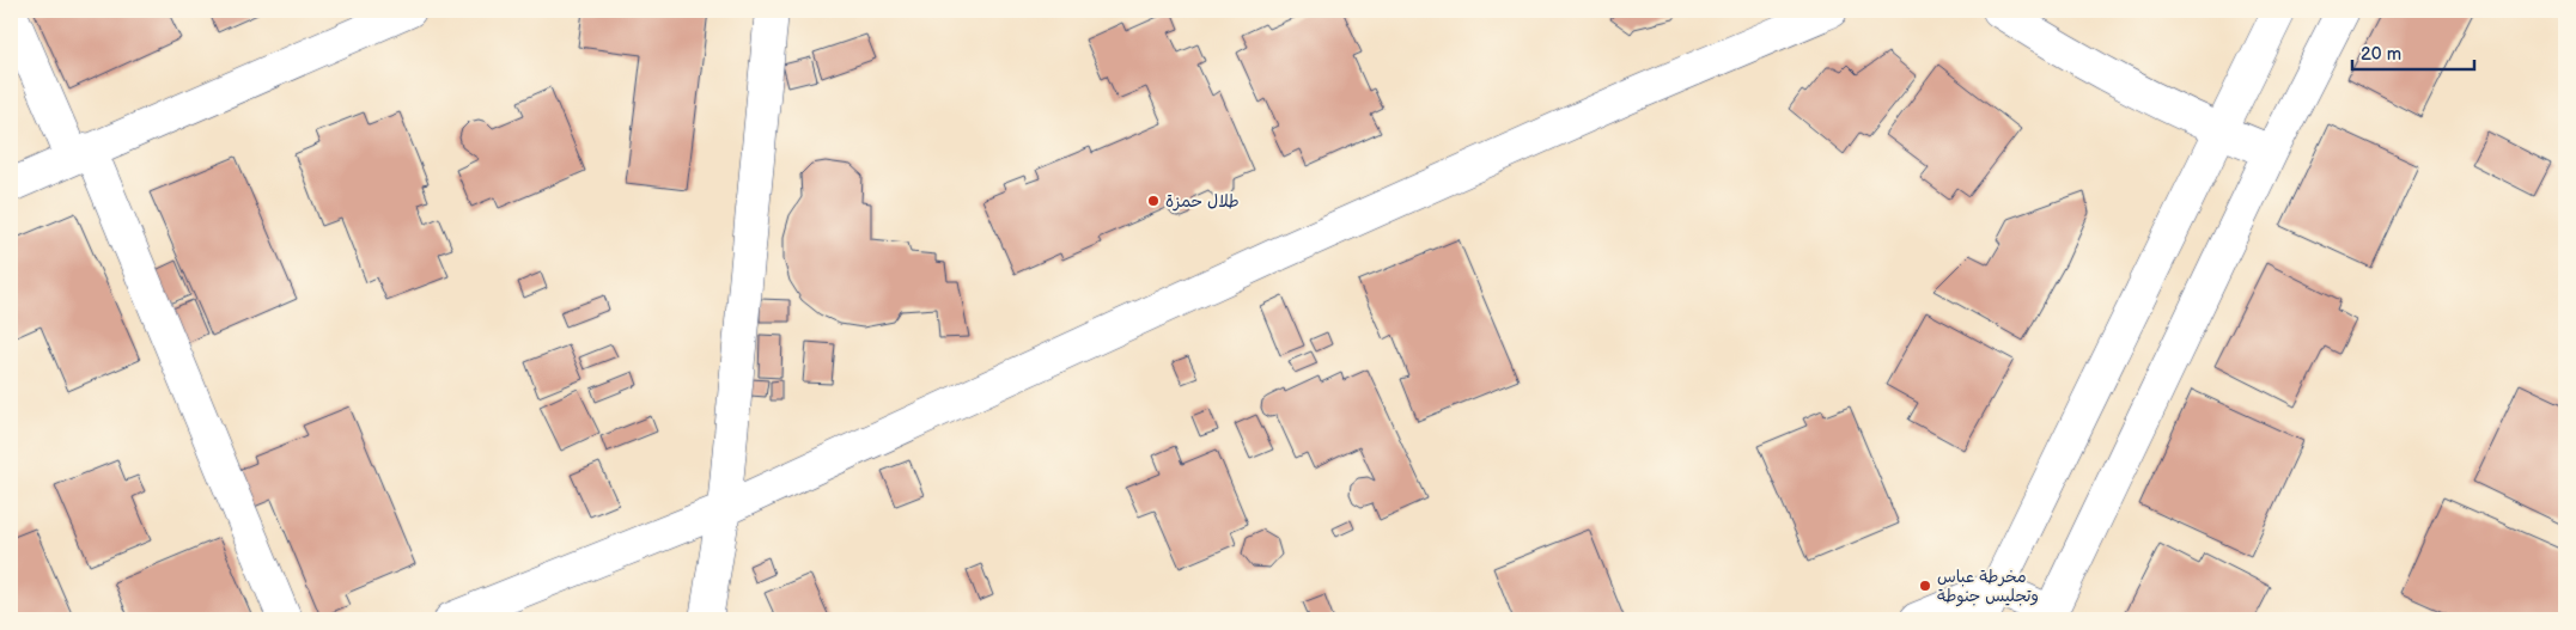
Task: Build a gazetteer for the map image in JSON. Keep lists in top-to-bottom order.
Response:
{
  "places": ["طلال حمزة", "مخرطة عباس وتجليس جنوطة"],
  "scale_bar": "20 m"
}
